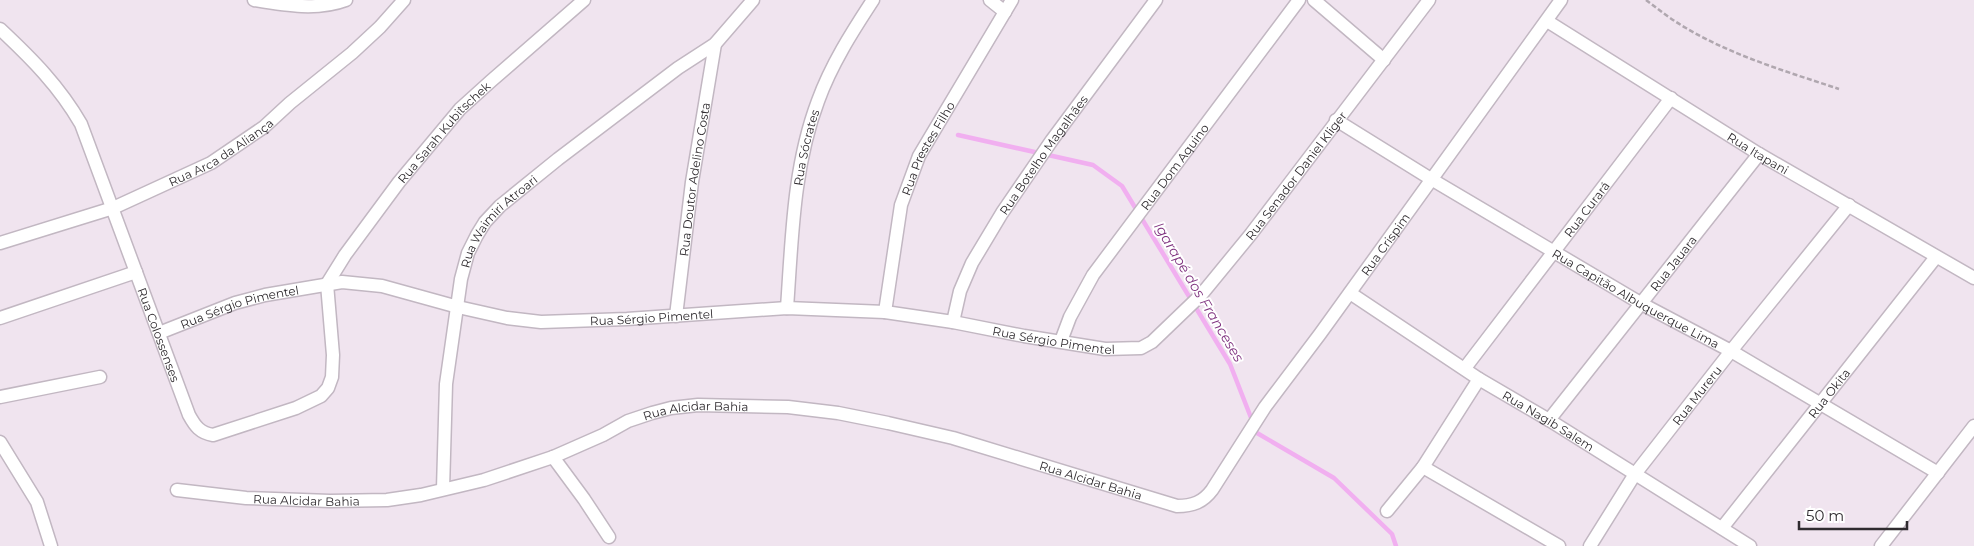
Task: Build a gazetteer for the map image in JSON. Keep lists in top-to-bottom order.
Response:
{
  "streets": {
    "street": [
      "Rua Sarah Kubitschek",
      "Rua Sócrates",
      "Rua Prestes Filho",
      "Rua Arca da Aliança",
      "Rua Itapani",
      "Rua Botelho Magalhães",
      "Rua Dom Aquino",
      "Rua Senador Daniel Kliger",
      "Rua Doutor Adelino Costa",
      "Rua Curará",
      "Rua Waimiri Atroari",
      "Rua Crispim",
      "Rua Jauara",
      "Rua Capitão Albuquerque Lima",
      "Rua Sérgio Pimentel",
      "Rua Colossenses",
      "Rua Okita",
      "Rua Mureru",
      "Rua Alcidar Bahia",
      "Rua Nagib Salem"
    ]
  },
  "crossings": [
    ["Rua Sarah Kubitschek", "Rua Sérgio Pimentel"],
    ["Rua Sarah Kubitschek", "Rua Colossenses"],
    ["Rua Sócrates", "Rua Sérgio Pimentel"],
    ["Rua Prestes Filho", "Rua Sérgio Pimentel"],
    ["Rua Arca da Aliança", "Rua Colossenses"],
    ["Rua Itapani", "Rua Curará"],
    ["Rua Itapani", "Rua Crispim"],
    ["Rua Itapani", "Rua Jauara"],
    ["Rua Itapani", "Rua Okita"],
    ["Rua Itapani", "Rua Mureru"],
    ["Rua Botelho Magalhães", "Rua Sérgio Pimentel"],
    ["Rua Dom Aquino", "Rua Sérgio Pimentel"],
    ["Rua Senador Daniel Kliger", "Rua Capitão Albuquerque Lima"],
    ["Rua Senador Daniel Kliger", "Rua Sérgio Pimentel"],
    ["Rua Doutor Adelino Costa", "Rua Waimiri Atroari"],
    ["Rua Doutor Adelino Costa", "Rua Sérgio Pimentel"],
    ["Rua Curará", "Rua Capitão Albuquerque Lima"],
    ["Rua Curará", "Rua Nagib Salem"],
    ["Rua Waimiri Atroari", "Rua Sérgio Pimentel"],
    ["Rua Waimiri Atroari", "Rua Alcidar Bahia"],
    ["Rua Crispim", "Rua Capitão Albuquerque Lima"],
    ["Rua Crispim", "Rua Alcidar Bahia"],
    ["Rua Crispim", "Rua Nagib Salem"],
    ["Rua Jauara", "Rua Capitão Albuquerque Lima"],
    ["Rua Jauara", "Rua Nagib Salem"],
    ["Rua Capitão Albuquerque Lima", "Rua Okita"],
    ["Rua Capitão Albuquerque Lima", "Rua Mureru"],
    ["Rua Sérgio Pimentel", "Rua Colossenses"],
    ["Rua Okita", "Rua Nagib Salem"],
    ["Rua Mureru", "Rua Nagib Salem"]
  ],
  "water": ["Igarapé dos Franceses"],
  "scale_bar": "50 m"
}
